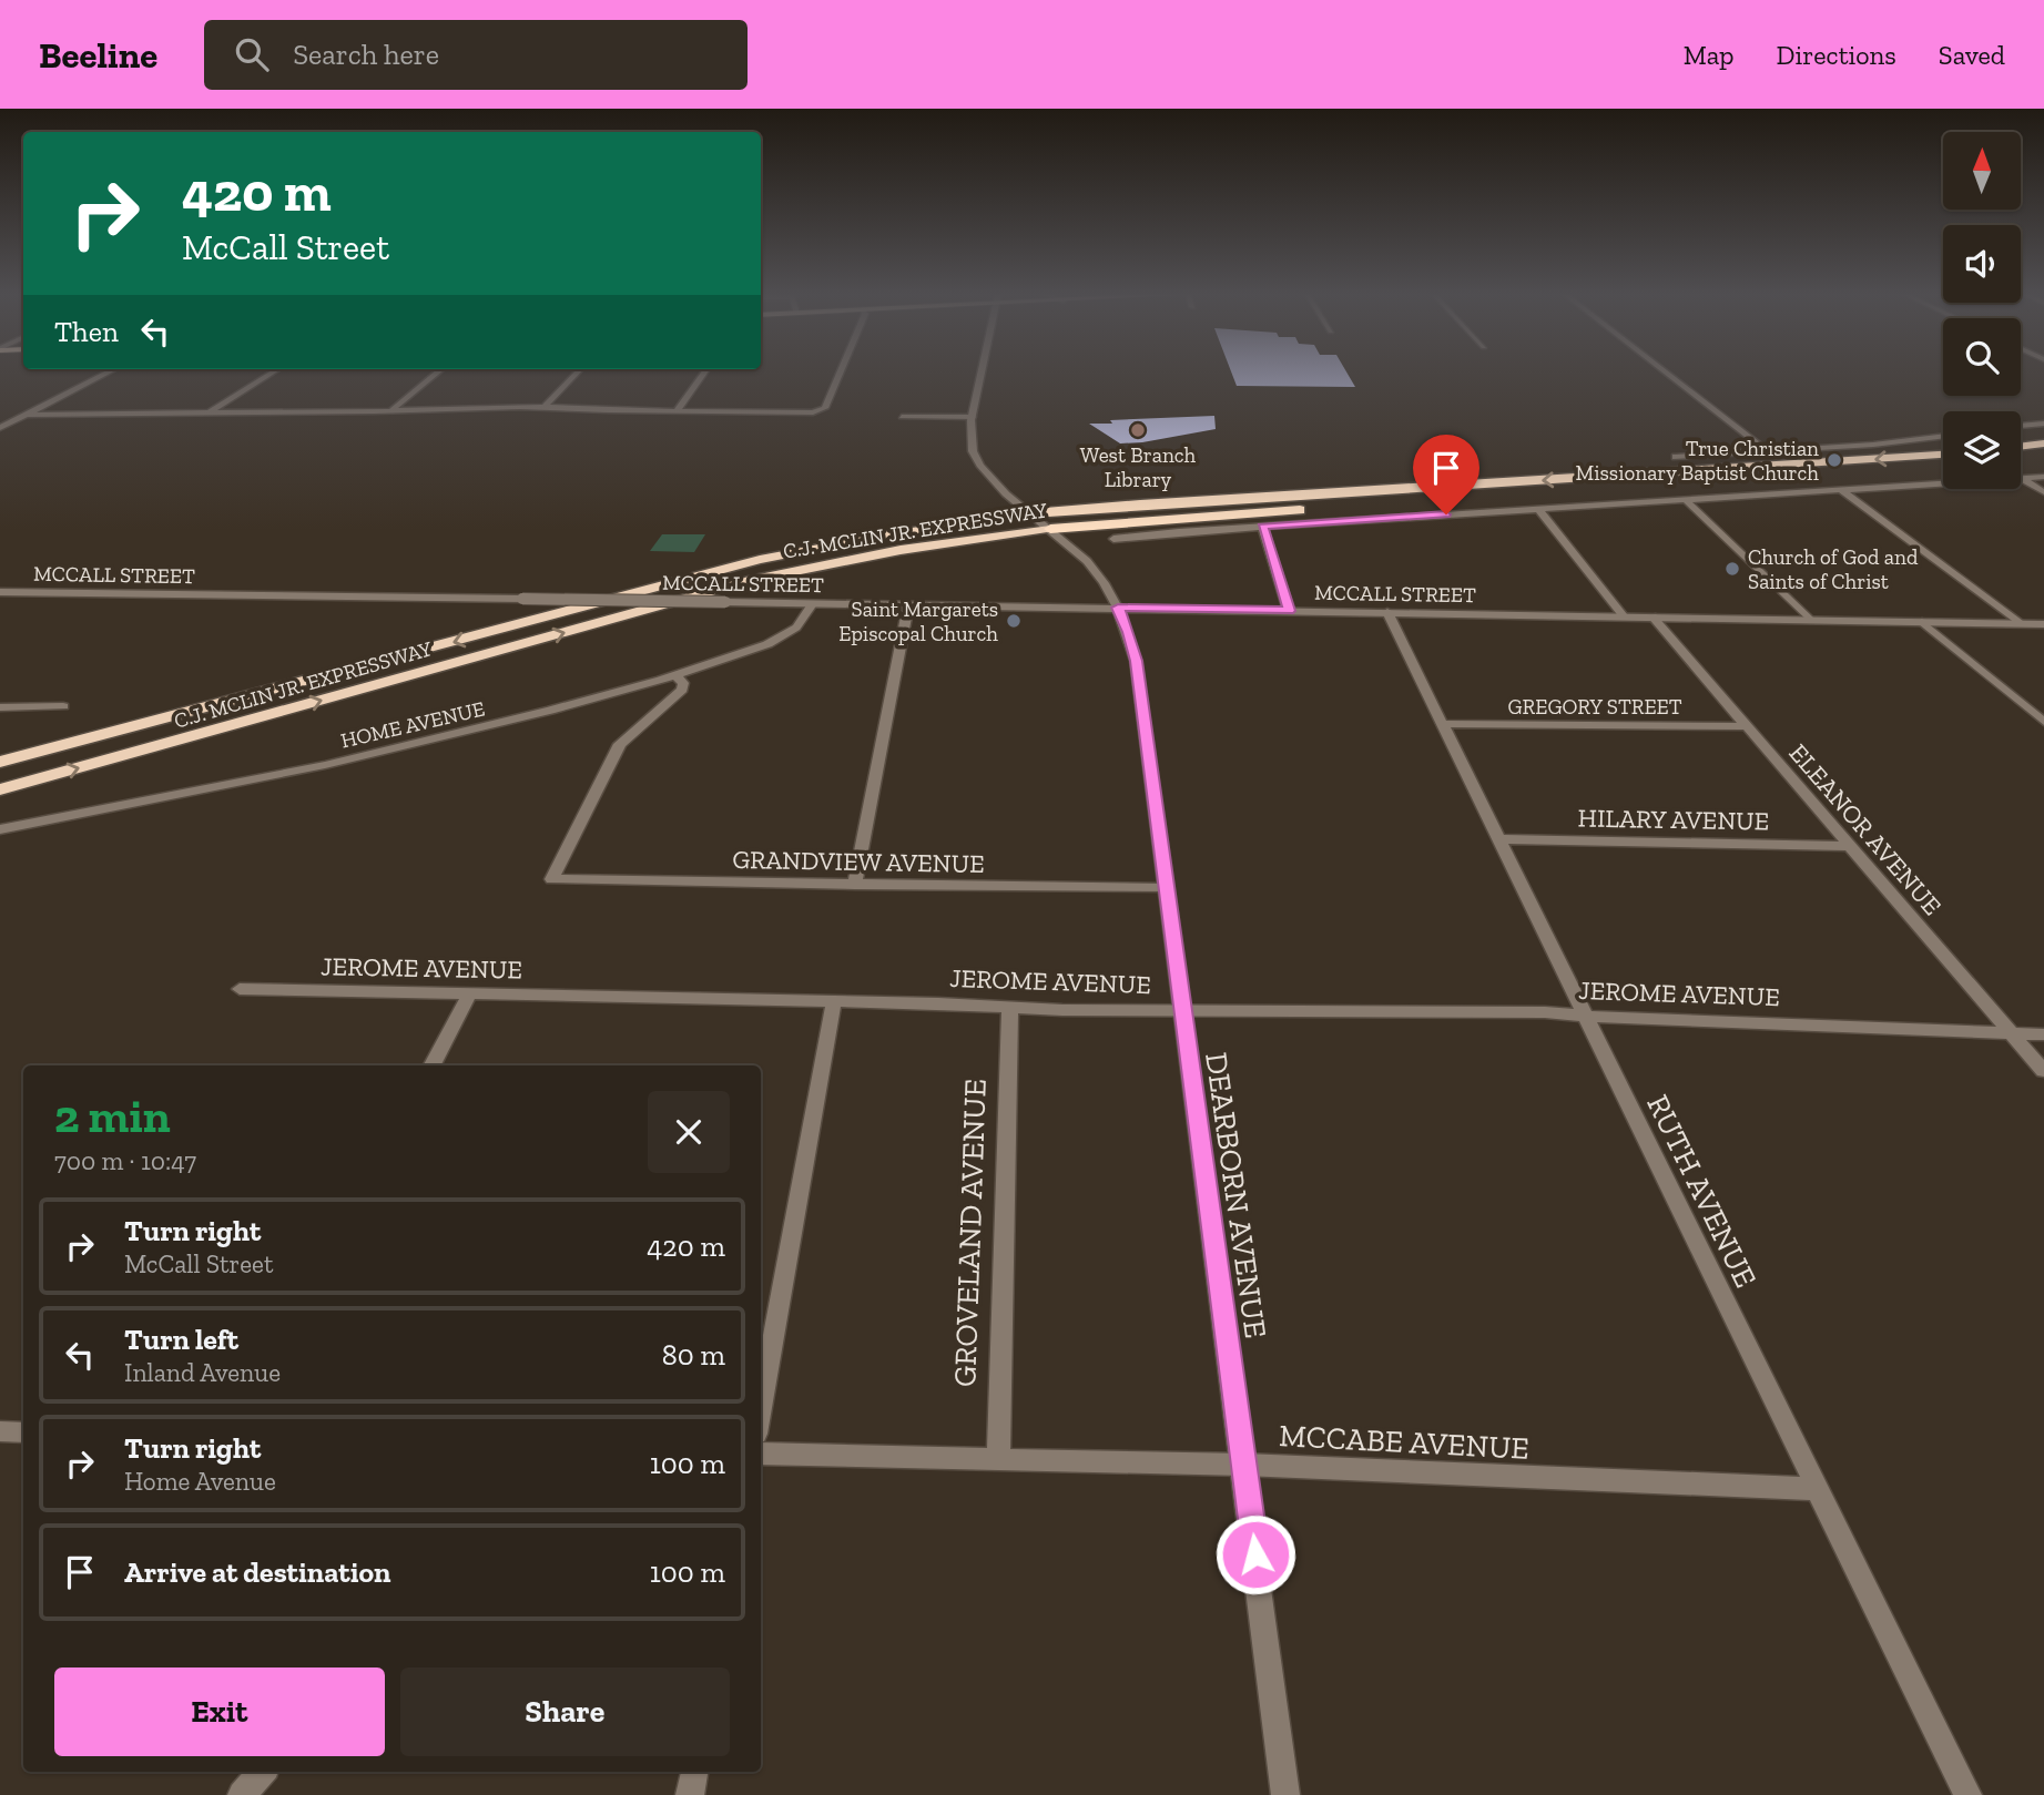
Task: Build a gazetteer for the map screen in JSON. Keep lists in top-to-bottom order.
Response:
{
  "streets": {
    "highway": ["C.J. MCLIN JR. EXPRESSWAY"],
    "street": [
      "MCCALL STREET",
      "GREGORY STREET",
      "HOME AVENUE",
      "HILARY AVENUE",
      "ELEANOR AVENUE",
      "GRANDVIEW AVENUE",
      "JEROME AVENUE",
      "RUTH AVENUE",
      "DEARBORN AVENUE",
      "GROVELAND AVENUE",
      "MCCABE AVENUE"
    ]
  },
  "crossings": [
    ["C.J. MCLIN JR. EXPRESSWAY", "DEARBORN AVENUE"],
    ["MCCALL STREET", "HOME AVENUE"],
    ["MCCALL STREET", "ELEANOR AVENUE"],
    ["MCCALL STREET", "RUTH AVENUE"],
    ["MCCALL STREET", "DEARBORN AVENUE"],
    ["GREGORY STREET", "ELEANOR AVENUE"],
    ["GREGORY STREET", "RUTH AVENUE"],
    ["HOME AVENUE", "GRANDVIEW AVENUE"],
    ["HILARY AVENUE", "ELEANOR AVENUE"],
    ["HILARY AVENUE", "RUTH AVENUE"],
    ["ELEANOR AVENUE", "JEROME AVENUE"],
    ["GRANDVIEW AVENUE", "DEARBORN AVENUE"],
    ["JEROME AVENUE", "RUTH AVENUE"],
    ["JEROME AVENUE", "DEARBORN AVENUE"],
    ["JEROME AVENUE", "GROVELAND AVENUE"],
    ["RUTH AVENUE", "MCCABE AVENUE"],
    ["DEARBORN AVENUE", "MCCABE AVENUE"],
    ["GROVELAND AVENUE", "MCCABE AVENUE"]
  ],
  "places": [
    "West Branch Library",
    "True Christian Missionary Baptist Church",
    "Church of God and Saints of Christ",
    "Saint Margarets Episcopal Church"
  ],
  "north": "top",
  "page": {
    "header": "Beeline",
    "search": "Search here",
    "nav": ["Map", "Directions", "Saved"],
    "turn": ["420 m", "McCall Street"],
    "then": "Then",
    "heading": ["2 min", "700 m · 10:47"],
    "list": [
      {
        "name": "Turn right",
        "note": "McCall Street",
        "value": "420 m"
      },
      {
        "name": "Turn left",
        "note": "Inland Avenue",
        "value": "80 m"
      },
      {
        "name": "Turn right",
        "note": "Home Avenue",
        "value": "100 m"
      },
      {
        "name": "Arrive at destination",
        "value": "100 m"
      }
    ],
    "buttons": ["Exit", "Share"]
  }
}
